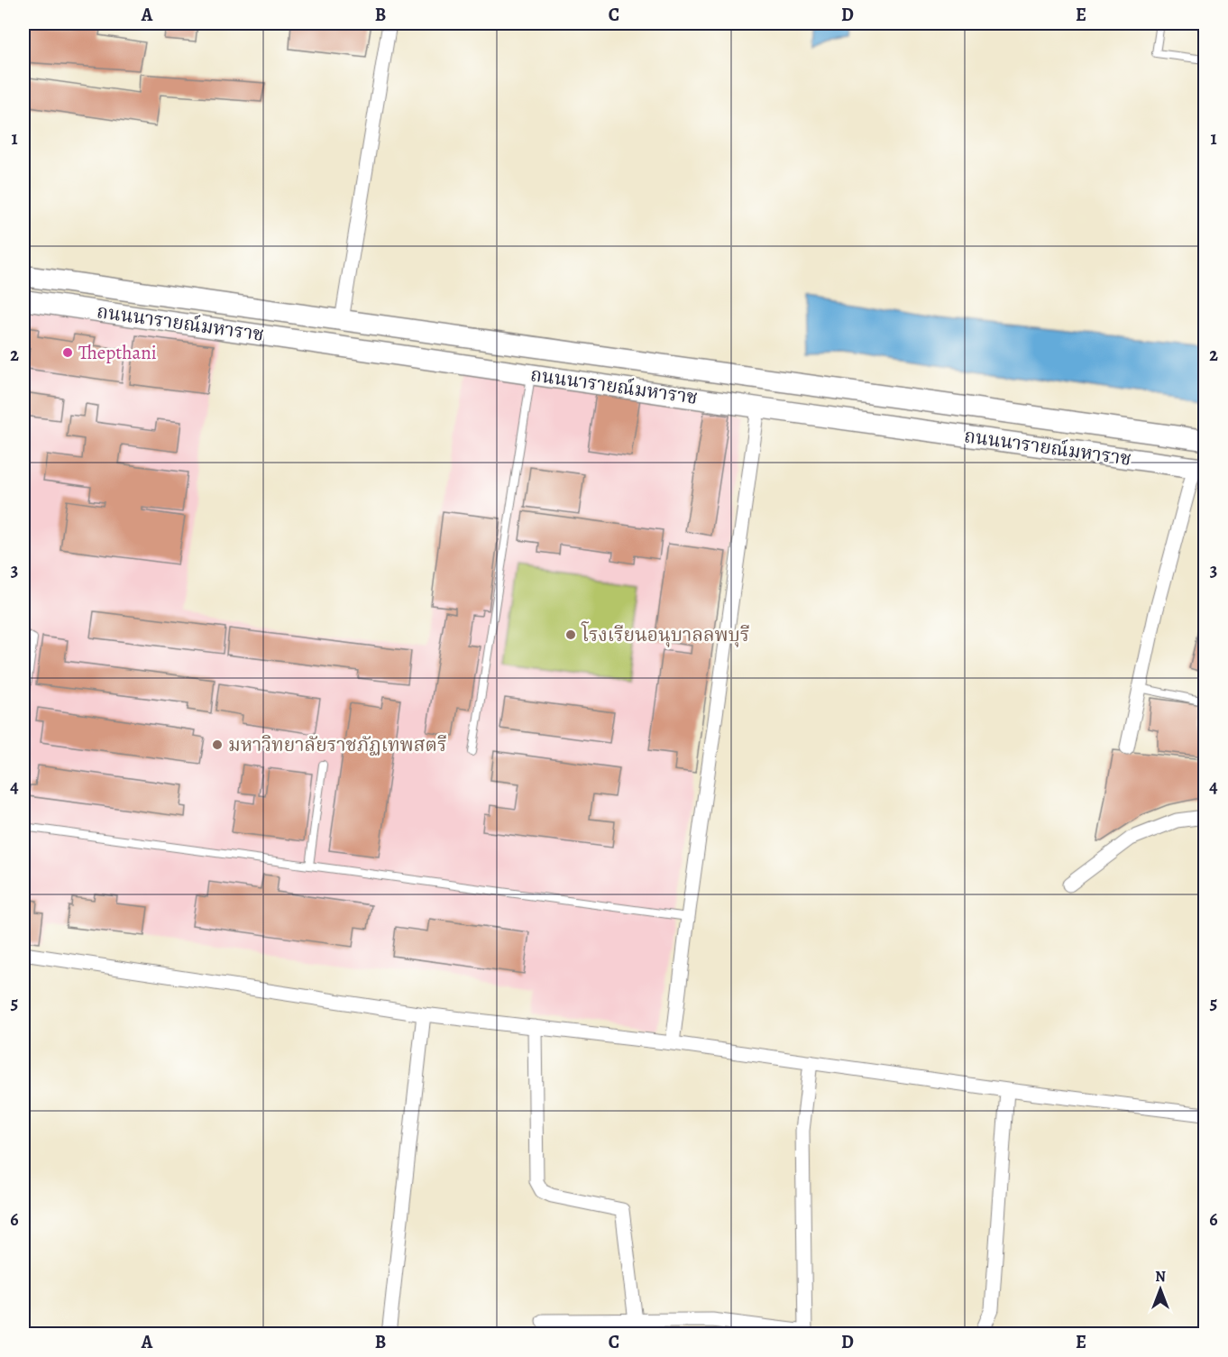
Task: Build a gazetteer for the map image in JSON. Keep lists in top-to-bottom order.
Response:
{
  "streets": {
    "main road": ["ถนนนารายณ์มหาราช"]
  },
  "places": ["Thepthani", "โรงเรียนอนุบาลลพบุรี", "มหาวิทยาลัยราชภัฏเทพสตรี"],
  "north": "top",
  "grid": {
    "columns": [
      "A",
      "B",
      "C",
      "D",
      "E"
    ],
    "rows": [
      "1",
      "2",
      "3",
      "4",
      "5",
      "6"
    ]
  }
}
